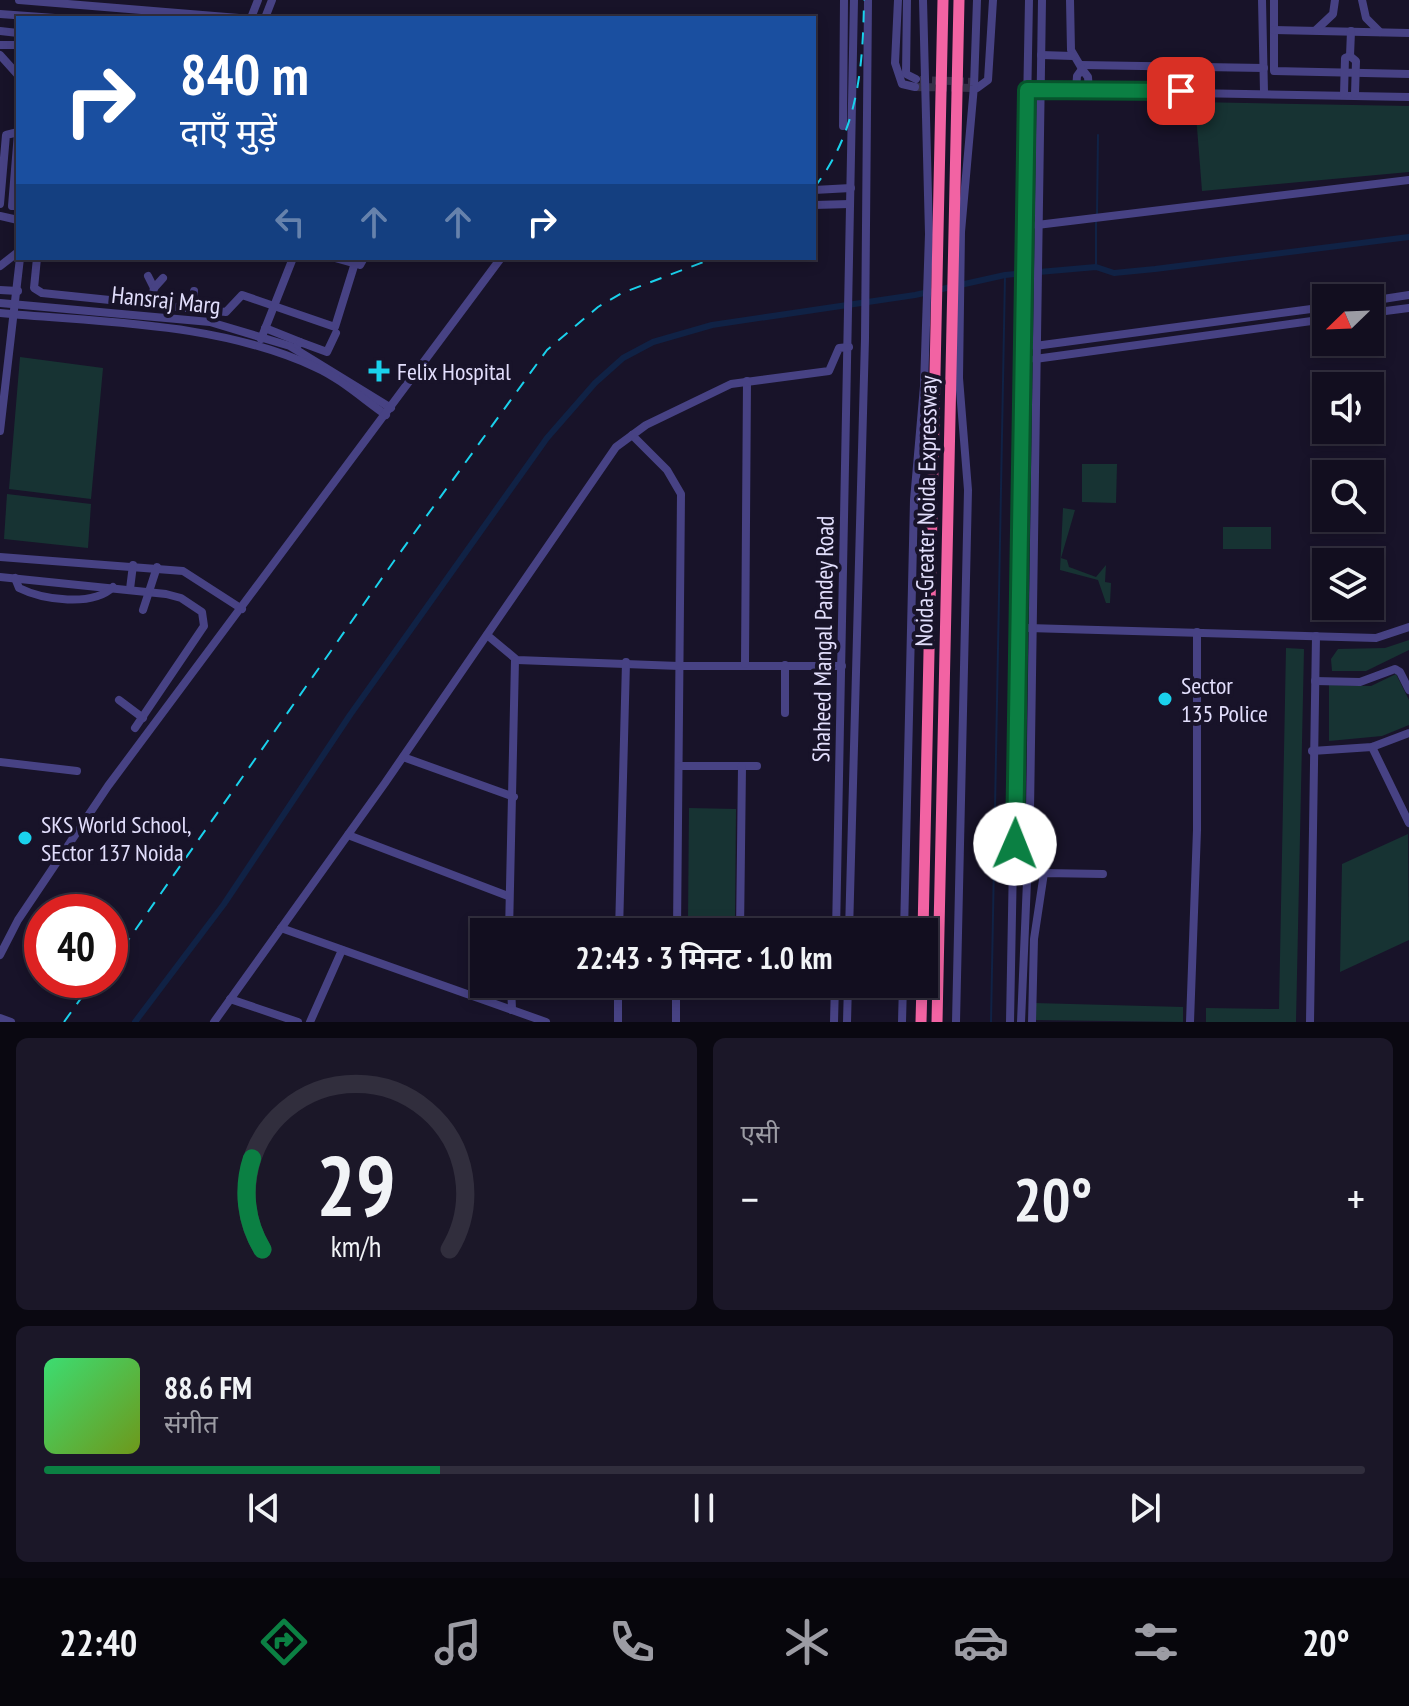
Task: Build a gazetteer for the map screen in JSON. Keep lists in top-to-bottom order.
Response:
{
  "streets": {
    "highway": ["Noida-Greater Noida Expressway"],
    "street": ["Hansraj Marg", "Shaheed Mangal Pandey Road"]
  },
  "places": {
    "health": ["Felix Hospital"],
    "other": ["Sector 135 Police", "SKS World School, SEctor 137 Noida"]
  },
  "north": "bottom left",
  "page": {
    "turn": ["840 m", "दाएँ मुड़ें"],
    "limit": "40",
    "trip": "22:43 · 3 मिनट · 1.0 km",
    "tile": "एसी",
    "heat": ["−", "20°", "+"],
    "song": ["88.6 FM", "संगीत"],
    "tabs": ["22:40", "20°"],
    "gauge": ["29", "km/h"]
  }
}
